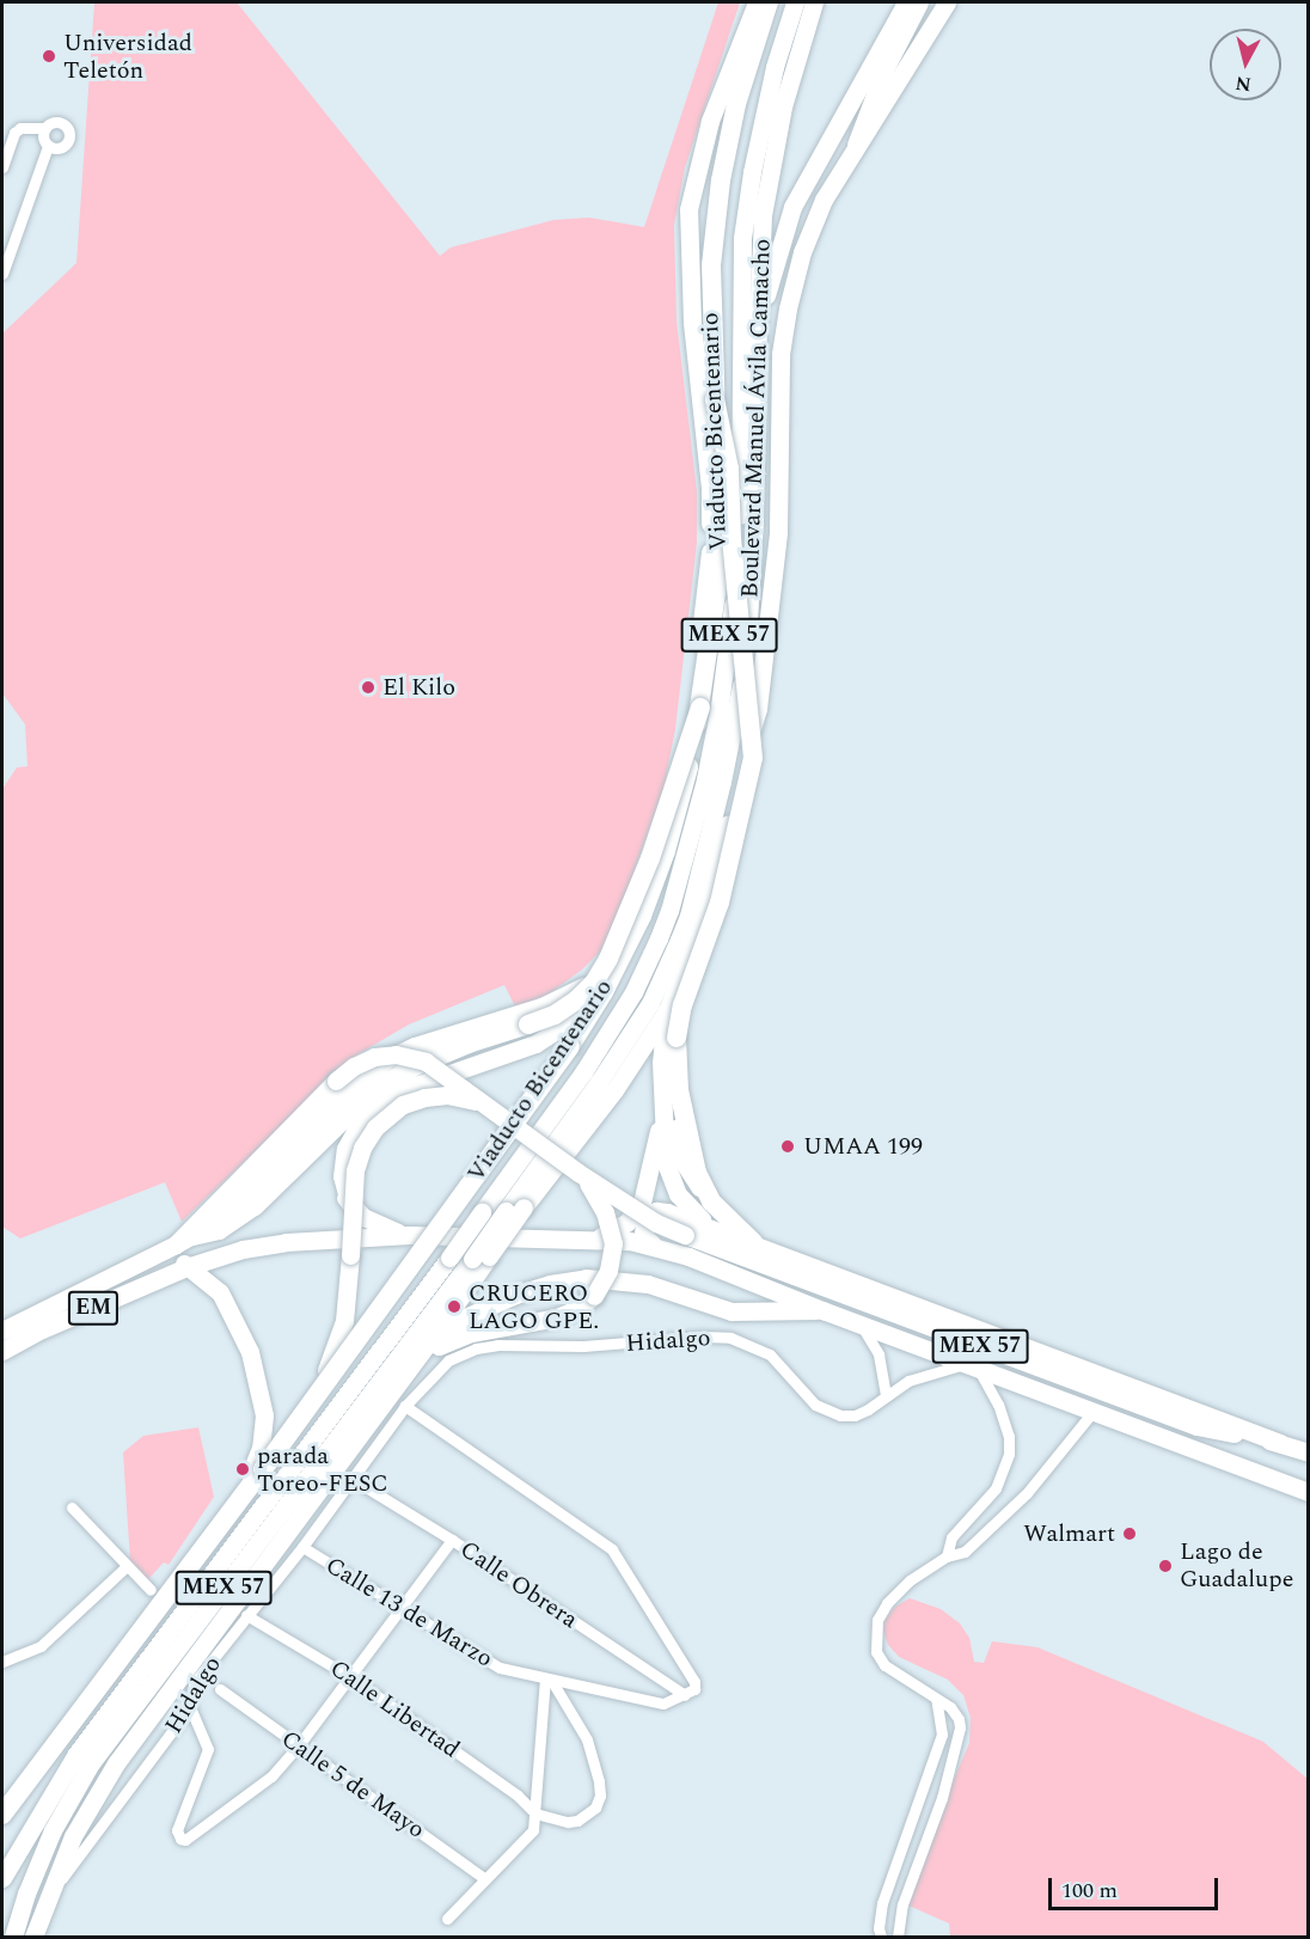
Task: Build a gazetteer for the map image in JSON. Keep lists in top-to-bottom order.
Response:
{
  "streets": {
    "highway": ["Viaducto Bicentenario"],
    "main road": ["Boulevard Manuel Ávila Camacho", "MEX 57", "EM"],
    "street": [
      "Hidalgo",
      "Calle Obrera",
      "Calle 13 de Marzo",
      "Calle Libertad",
      "Calle 5 de Mayo"
    ]
  },
  "crossings": [
    ["Boulevard Manuel Ávila Camacho", "Viaducto Bicentenario"],
    ["Boulevard Manuel Ávila Camacho", "MEX 57"],
    ["MEX 57", "Hidalgo"],
    ["Hidalgo", "Calle Obrera"],
    ["Hidalgo", "Calle 13 de Marzo"],
    ["Hidalgo", "Calle Libertad"],
    ["Calle Obrera", "Calle 13 de Marzo"]
  ],
  "places": [
    "Universidad Teletón",
    "El Kilo",
    "UMAA 199",
    "CRUCERO LAGO GPE.",
    "parada Toreo-FESC",
    "Walmart",
    "Lago de Guadalupe"
  ],
  "scale_bar": "100 m",
  "north": "bottom"
}
